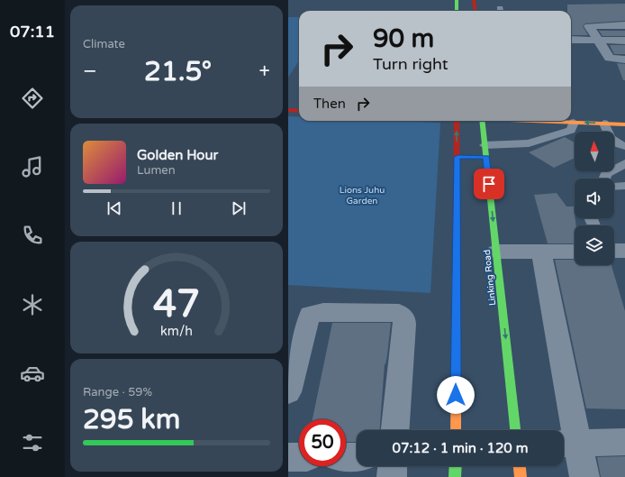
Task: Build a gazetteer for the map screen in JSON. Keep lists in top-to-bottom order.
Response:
{
  "streets": {
    "main road": ["Linking Road"]
  },
  "parks": ["Lions Juhu Garden"],
  "north": "top",
  "page": {
    "tabs": "07:11",
    "tile": [
      "Climate",
      ["Range · 59%", "295 km"]
    ],
    "turn": ["90 m", "Turn right"],
    "heat": ["−", "21.5°", "+"],
    "then": "Then",
    "song": ["Golden Hour", "Lumen"],
    "limit": "50",
    "trip": "07:12 · 1 min · 120 m",
    "gauge": ["47", "km/h"]
  }
}
